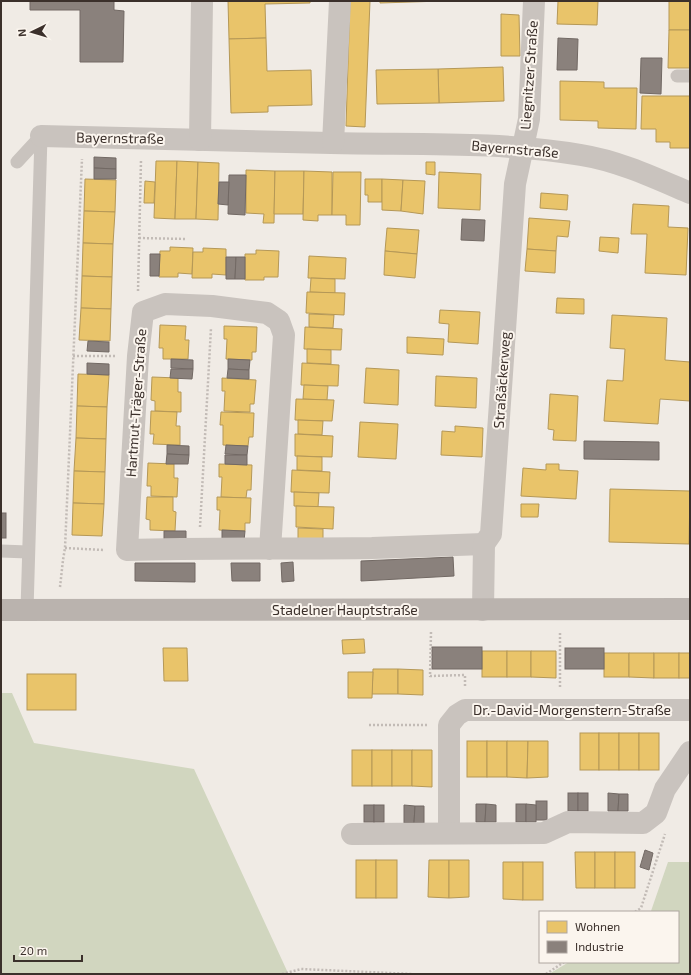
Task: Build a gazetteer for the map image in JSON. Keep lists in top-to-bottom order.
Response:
{
  "streets": {
    "main road": ["Stadelner Hauptstraße"],
    "street": [
      "Liegnitzer Straße",
      "Bayernstraße",
      "Straßäckerweg",
      "Hartmut-Träger-Straße",
      "Dr.-David-Morgenstern-Straße"
    ]
  },
  "crossings": [
    ["Liegnitzer Straße", "Bayernstraße"],
    ["Liegnitzer Straße", "Straßäckerweg"],
    ["Bayernstraße", "Straßäckerweg"],
    ["Straßäckerweg", "Stadelner Hauptstraße"]
  ],
  "legend": ["Wohnen", "Industrie"],
  "scale_bar": "20 m",
  "north": "left"
}
